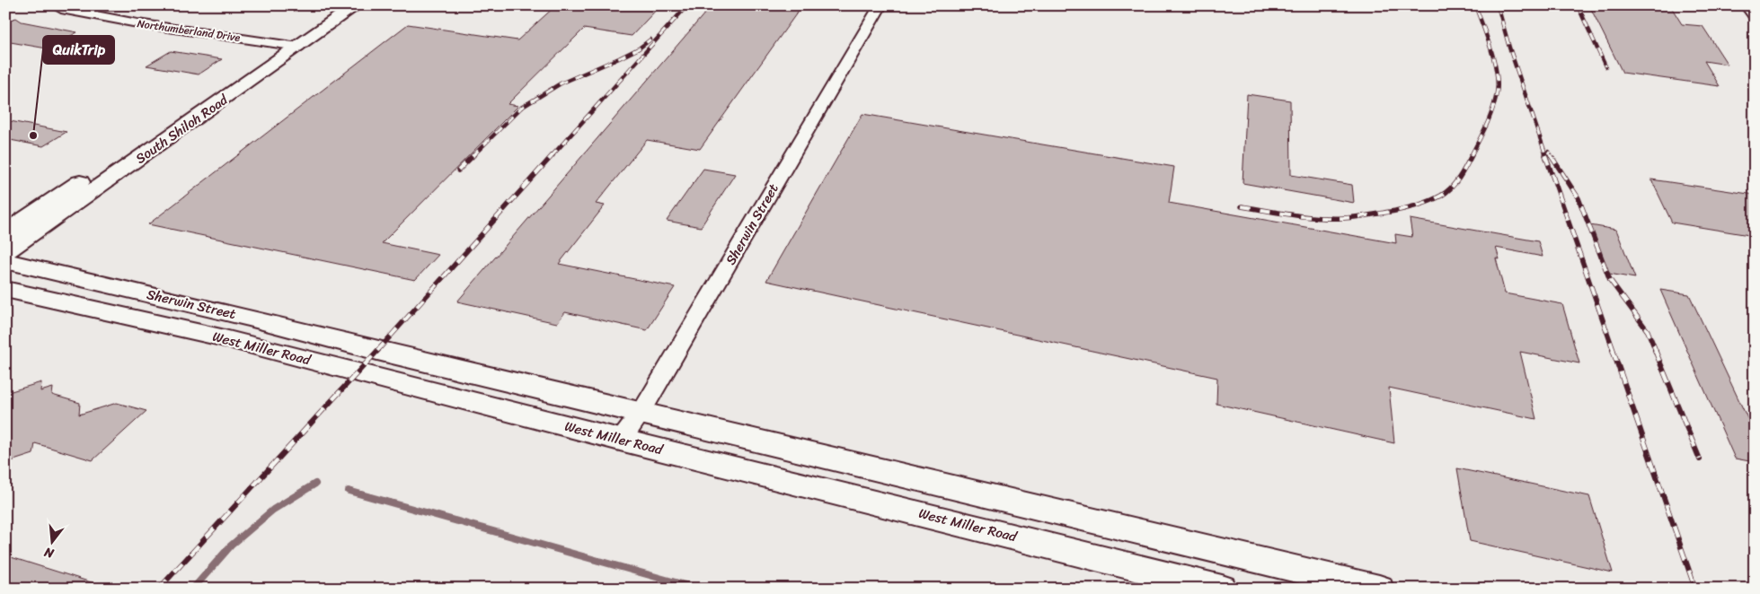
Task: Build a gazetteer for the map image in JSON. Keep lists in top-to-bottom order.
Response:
{
  "streets": {
    "main road": ["South Shiloh Road", "Sherwin Street", "West Miller Road"],
    "street": ["Northumberland Drive"]
  },
  "crossings": [
    ["Northumberland Drive", "South Shiloh Road"],
    ["Sherwin Street", "West Miller Road"]
  ],
  "places": ["QuikTrip"],
  "north": "bottom"
}
